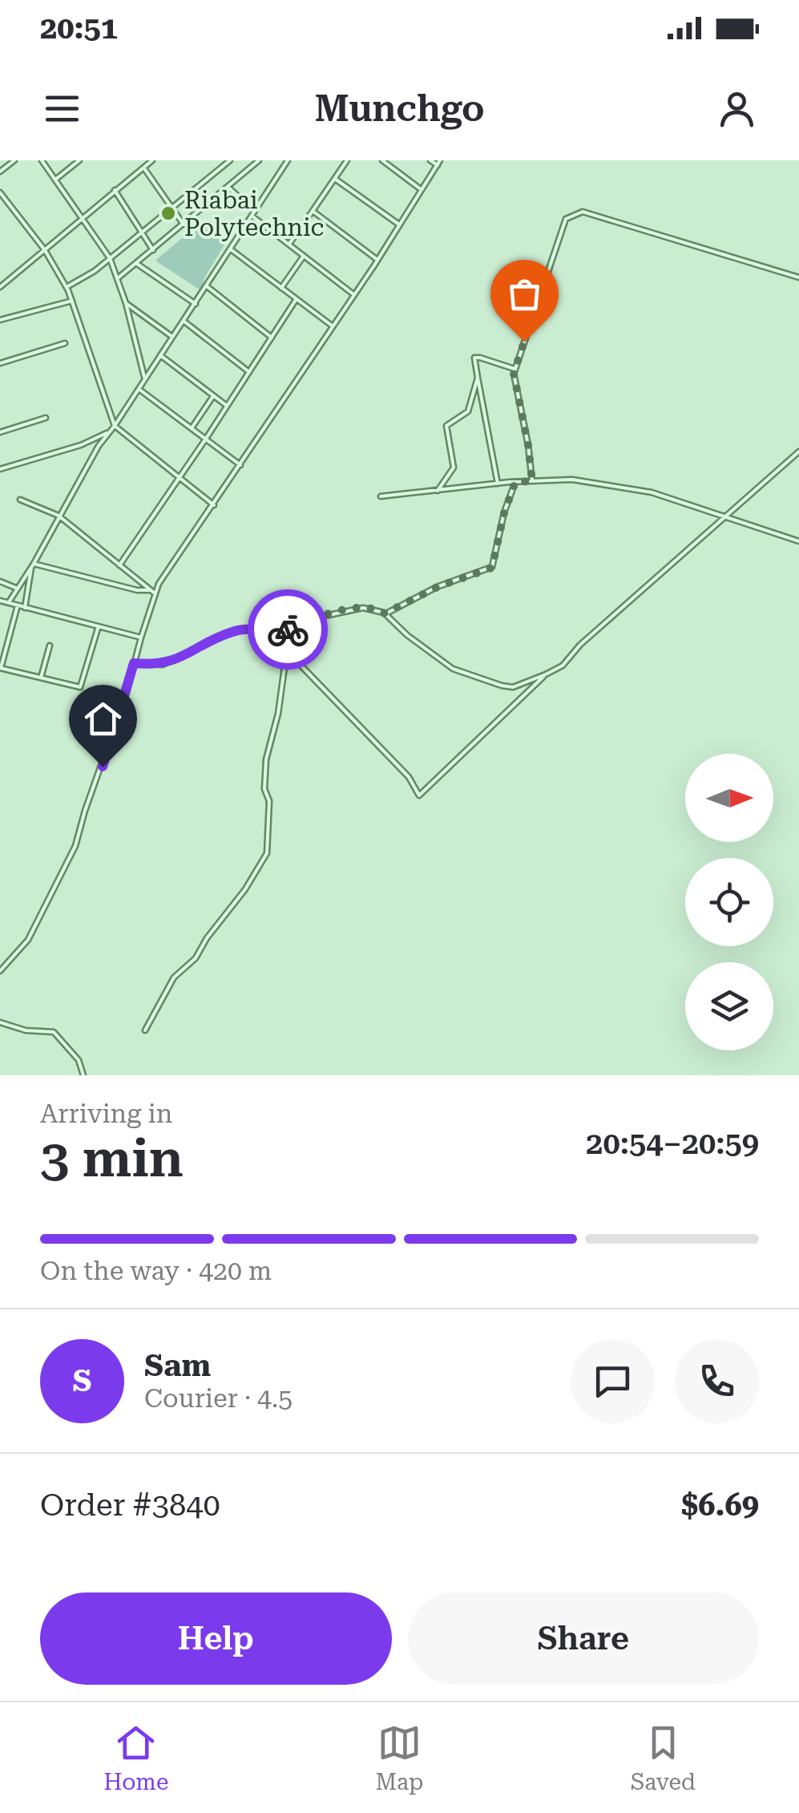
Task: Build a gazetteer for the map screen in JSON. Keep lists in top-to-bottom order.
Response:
{
  "places": ["Riabai Polytechnic"],
  "north": "right",
  "page": {
    "status": "20:51",
    "header": "Munchgo",
    "heading": ["3 min", "Arriving in", "20:54–20:59"],
    "panel": [
      "Sam",
      "Courier · 4.5",
      "Order #3840",
      "$6.69"
    ],
    "bar": "On the way · 420 m",
    "round": "S",
    "buttons": ["Help", "Share"],
    "tabs": ["Home", "Map", "Saved"]
  }
}
